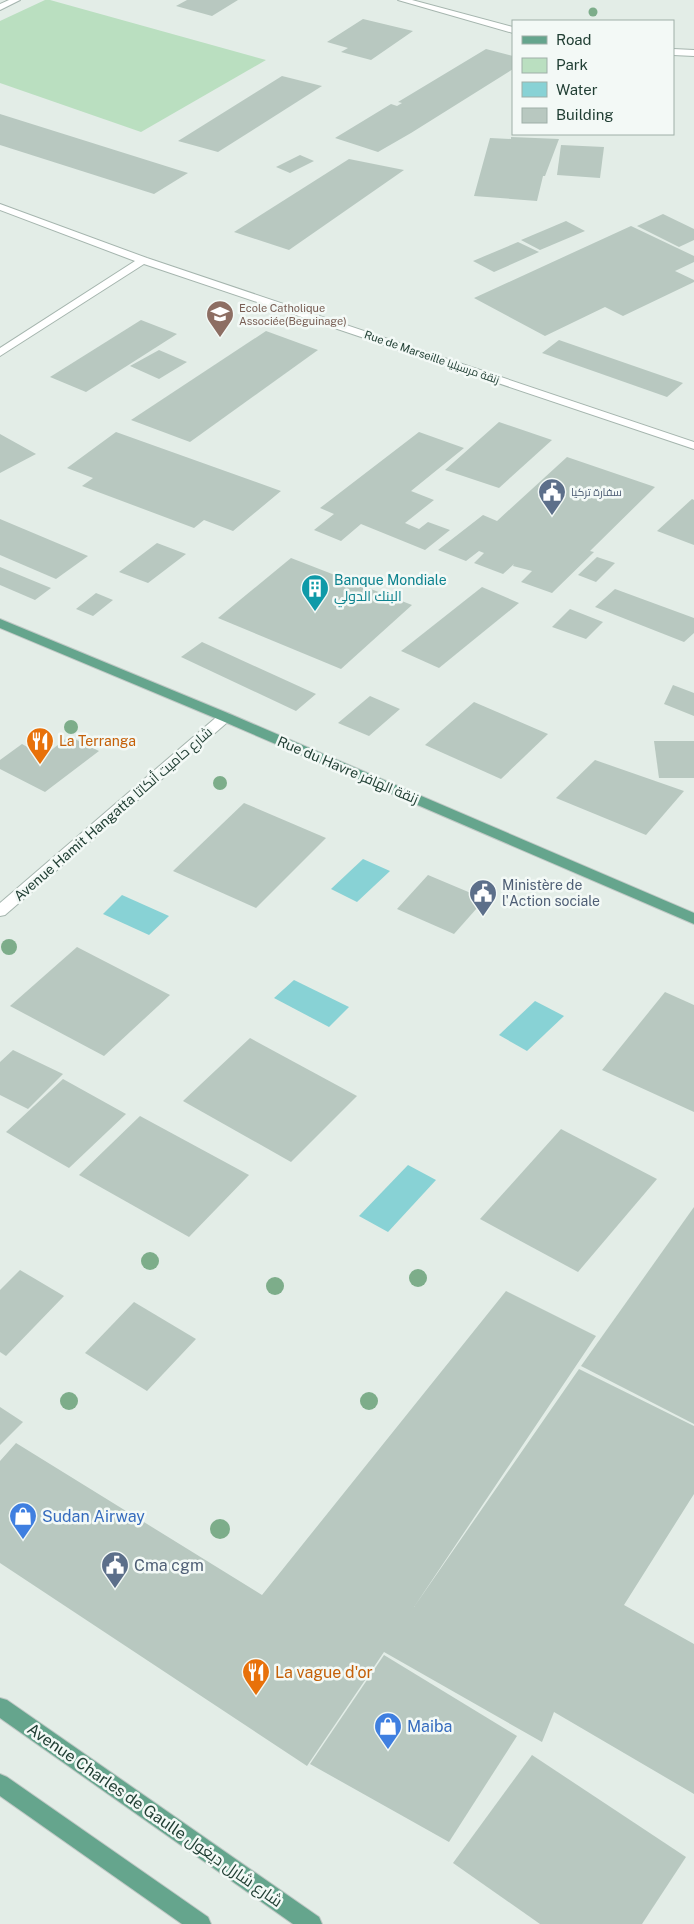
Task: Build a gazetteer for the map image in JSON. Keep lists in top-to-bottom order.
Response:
{
  "streets": {
    "main road": ["Rue du Havre زنقة الهافر", "Avenue Charles de Gaulle شارع شارل ديغول"],
    "street": ["Rue de Marseille زنقة مرسيليا", "Avenue Hamit Hangatta شارع حاميت أنكاتا"]
  },
  "crossings": [
    ["Rue du Havre زنقة الهافر", "Avenue Hamit Hangatta شارع حاميت أنكاتا"]
  ],
  "places": {
    "school or university": ["Ecole Catholique Associée(Beguinage)"],
    "public building": ["سفارة تركيا", "Ministère de l'Action sociale", "Cma cgm"],
    "building": ["Banque Mondiale البنك الدولي"],
    "restaurant": ["La Terranga", "La vague d'or"],
    "shop": ["Sudan Airway", "Maiba"]
  },
  "legend": [
    "Road",
    "Park",
    "Water",
    "Building"
  ]
}
